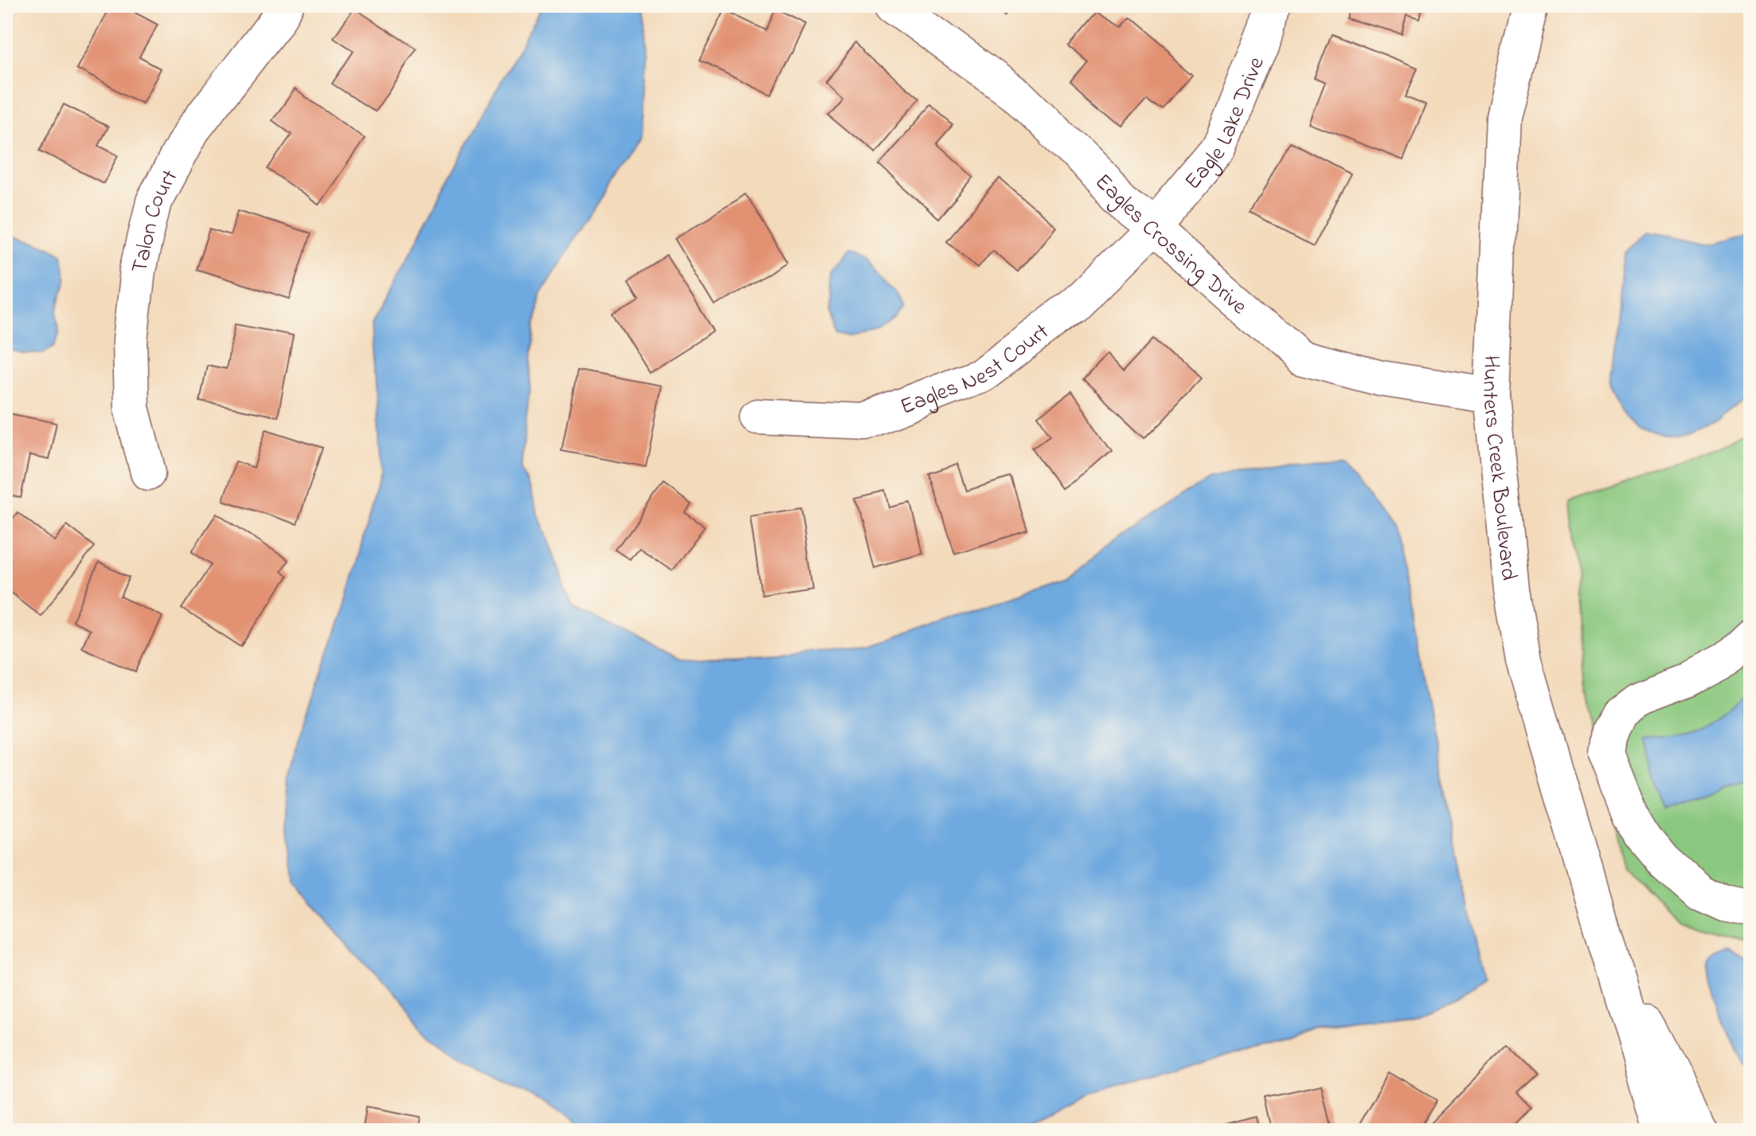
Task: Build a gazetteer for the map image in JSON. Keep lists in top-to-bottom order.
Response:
{
  "streets": {
    "street": [
      "Eagle Lake Drive",
      "Talon Court",
      "Eagles Crossing Drive",
      "Eagles Nest Court",
      "Hunters Creek Boulevard"
    ]
  },
  "crossings": [
    ["Eagle Lake Drive", "Eagles Crossing Drive"],
    ["Eagle Lake Drive", "Eagles Nest Court"],
    ["Eagles Crossing Drive", "Eagles Nest Court"],
    ["Eagles Crossing Drive", "Hunters Creek Boulevard"]
  ]
}
